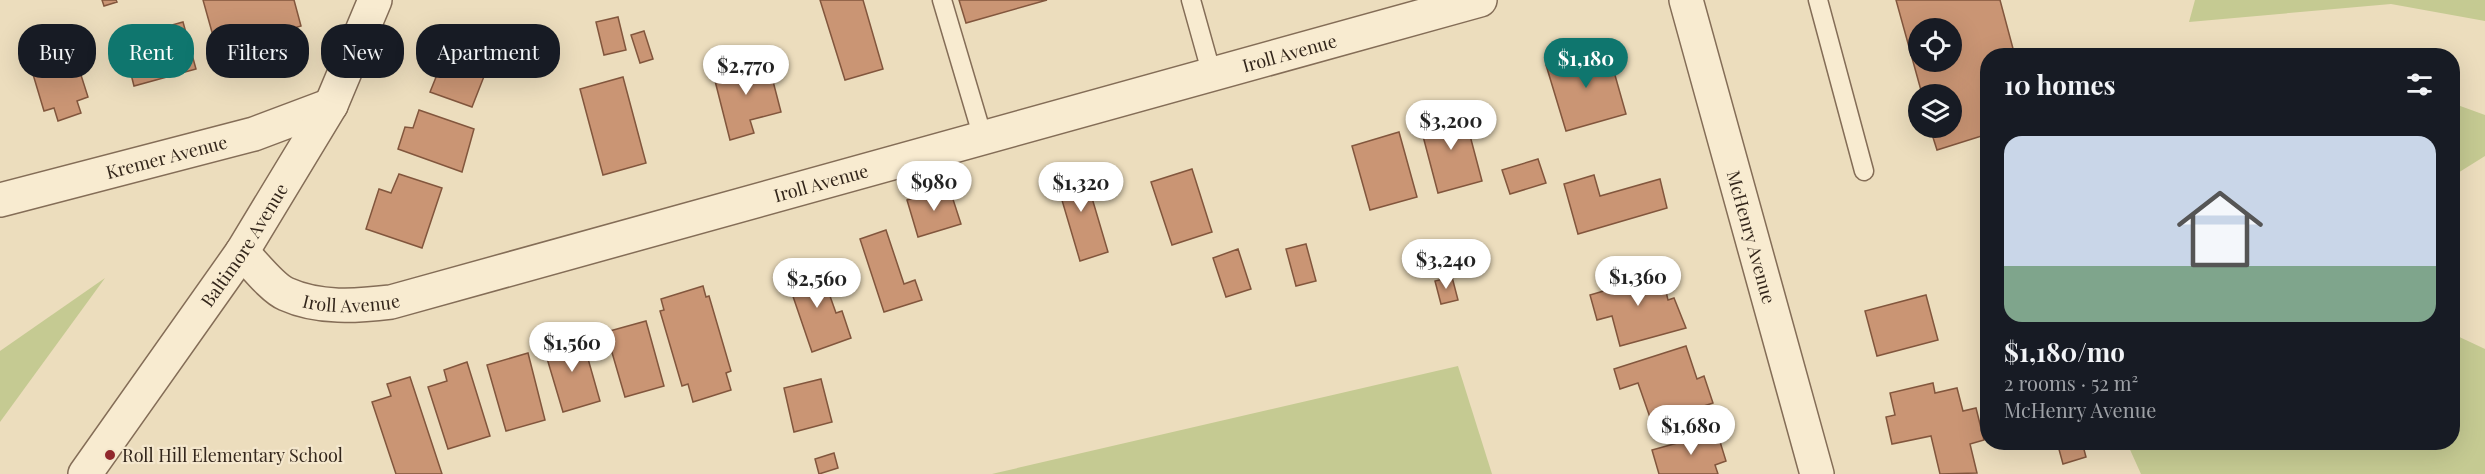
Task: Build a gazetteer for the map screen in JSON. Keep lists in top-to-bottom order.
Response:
{
  "streets": {
    "street": [
      "Iroll Avenue",
      "Kremer Avenue",
      "McHenry Avenue",
      "Baltimore Avenue"
    ]
  },
  "crossings": [
    ["Iroll Avenue", "Baltimore Avenue"],
    ["Kremer Avenue", "Baltimore Avenue"]
  ],
  "places": ["Roll Hill Elementary School"],
  "page": {
    "chip": [
      "Buy",
      "Rent",
      "Filters",
      "New",
      "Apartment"
    ],
    "price": [
      "$1,180",
      "$2,770",
      "$3,200",
      "$980",
      "$1,320",
      "$3,240",
      "$1,360",
      "$2,560",
      "$1,560",
      "$1,680"
    ],
    "heading": "10 homes",
    "list": [
      {
        "name": "$1,180/mo",
        "note": "2 rooms · 52 m² · McHenry Avenue"
      }
    ]
  }
}
